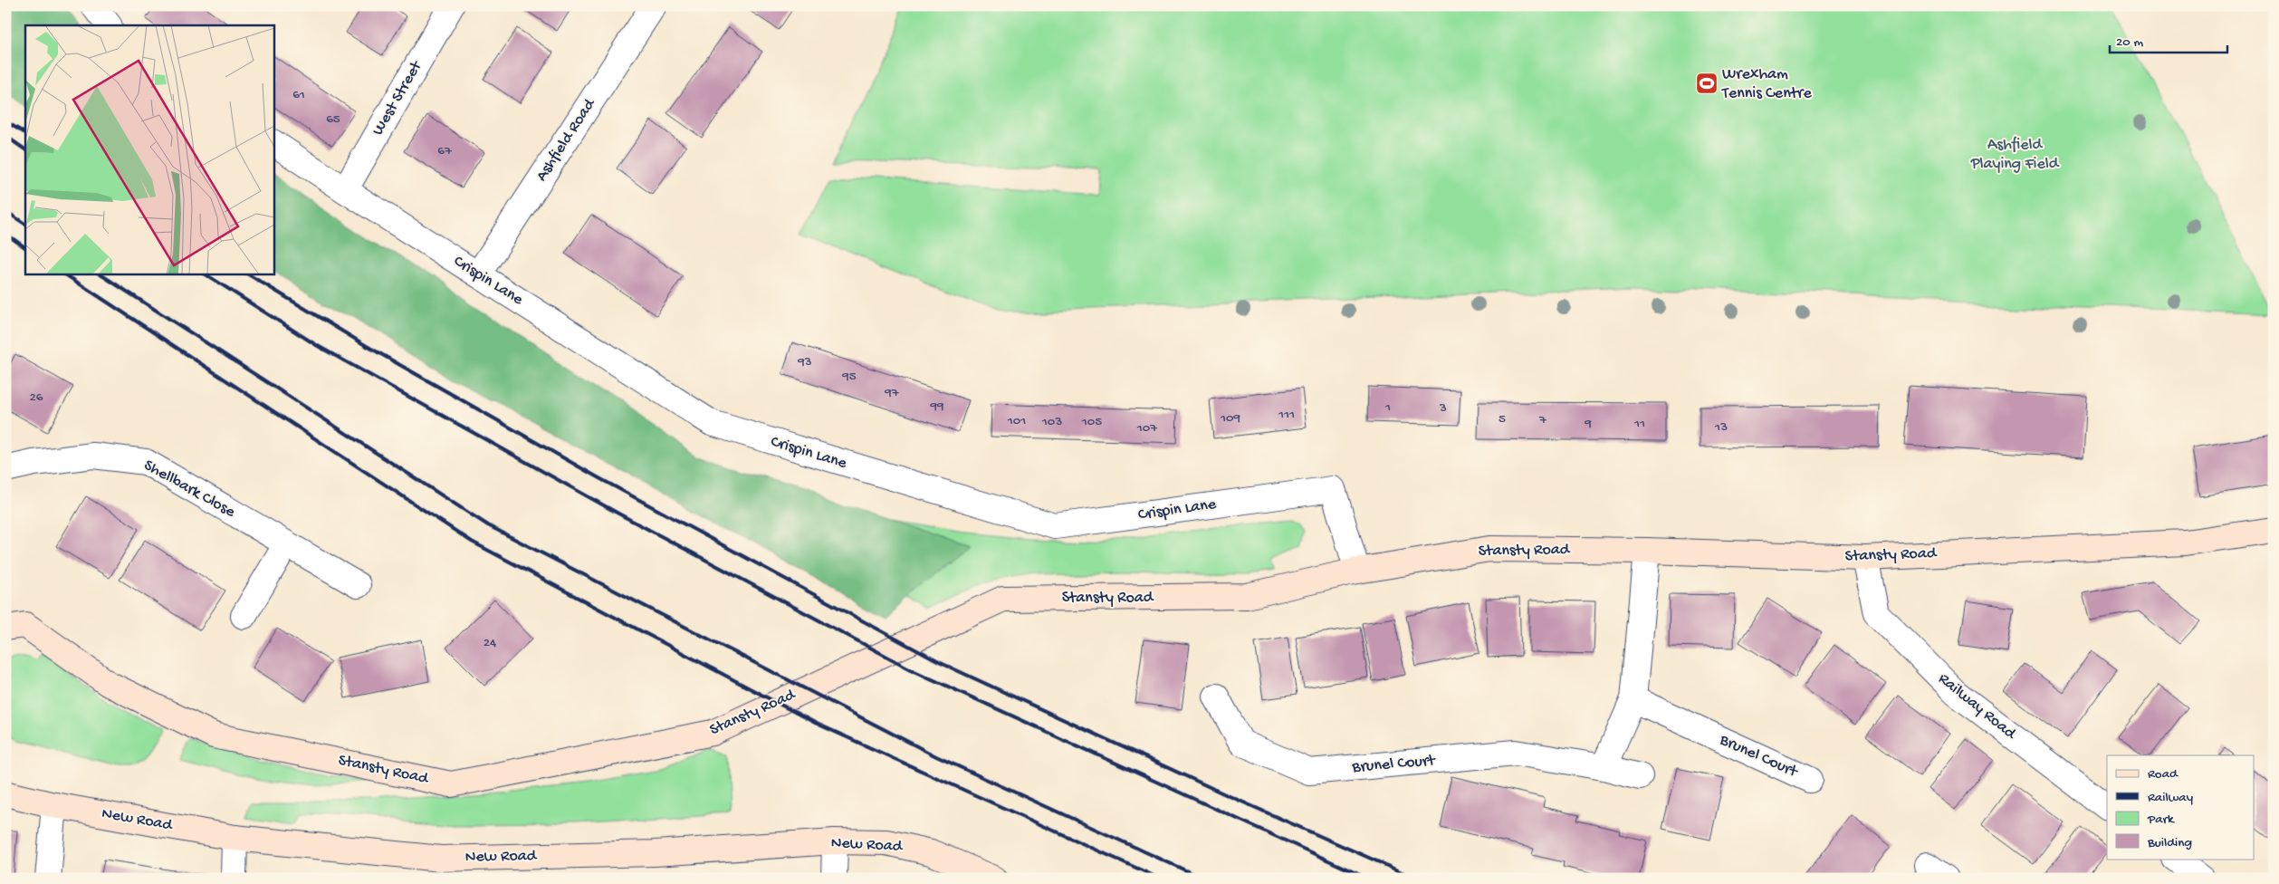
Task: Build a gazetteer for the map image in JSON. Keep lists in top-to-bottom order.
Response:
{
  "streets": {
    "main road": ["Stansty Road", "New Road"],
    "street": [
      "West Street",
      "Ashfield Road",
      "Crispin Lane",
      "Shellbark Close",
      "Railway Road",
      "Brunel Court"
    ]
  },
  "crossings": [
    ["West Street", "Crispin Lane"],
    ["Ashfield Road", "Crispin Lane"],
    ["Crispin Lane", "Stansty Road"],
    ["Stansty Road", "Railway Road"]
  ],
  "parks": ["Ashfield Playing Field"],
  "places": {
    "sports": ["Wrexham Tennis Centre"]
  },
  "house_numbers": [
    "61",
    "65",
    "67",
    "93",
    "95",
    "97",
    "26",
    "99",
    "1",
    "3",
    "111",
    "109",
    "5",
    "7",
    "101",
    "103",
    "105",
    "9",
    "11",
    "13",
    "107",
    "24"
  ],
  "legend": [
    "Road",
    "Railway",
    "Park",
    "Building"
  ],
  "scale_bar": "20 m"
}
